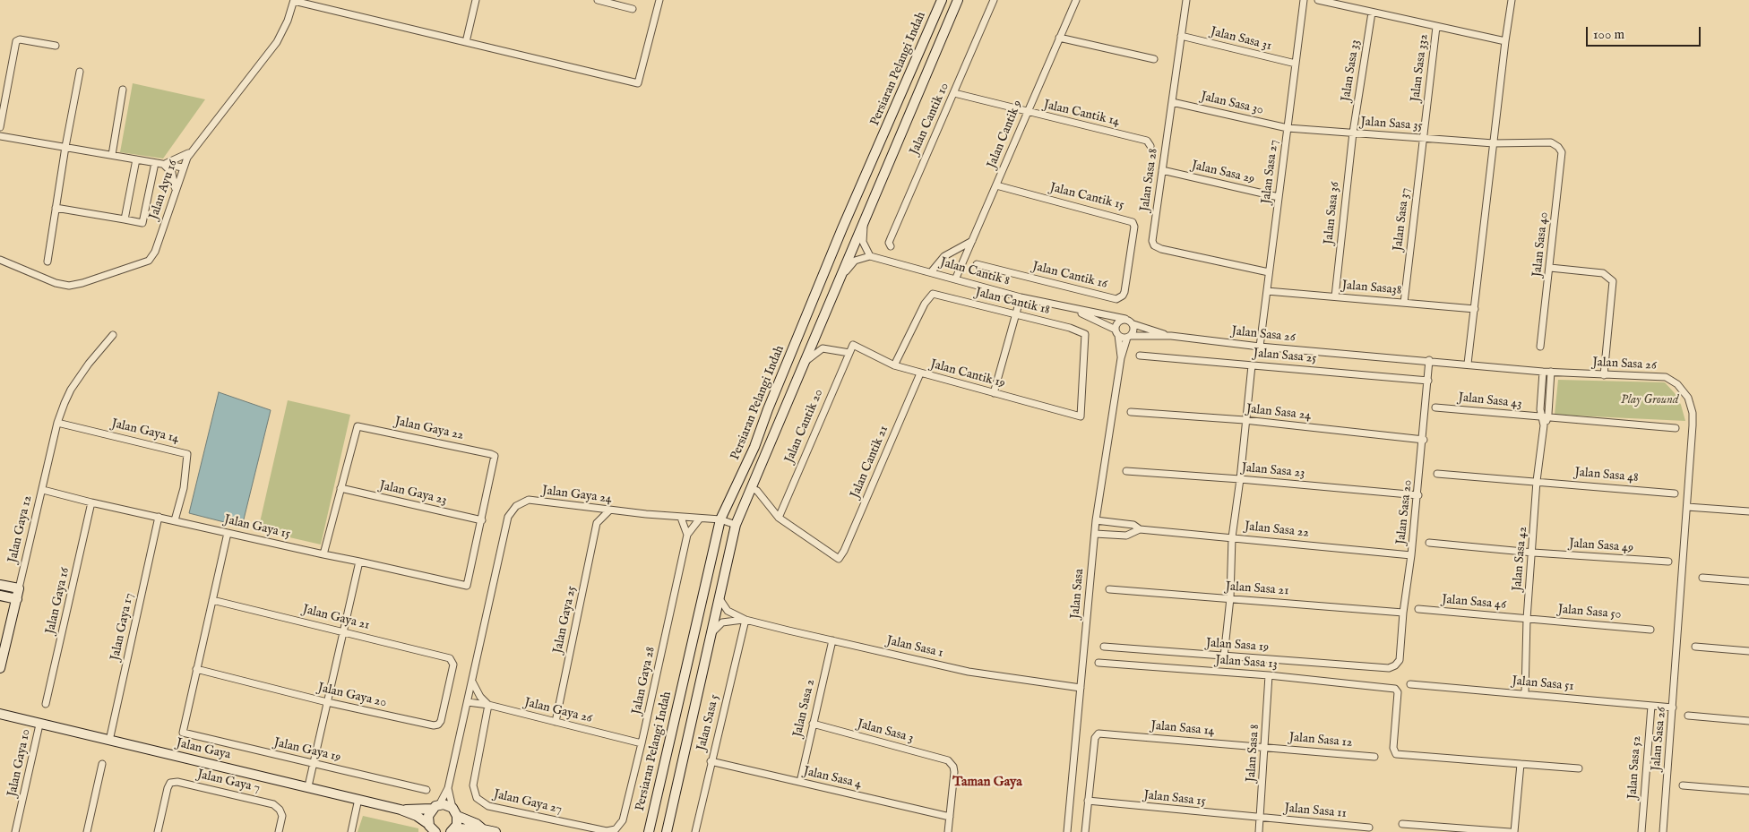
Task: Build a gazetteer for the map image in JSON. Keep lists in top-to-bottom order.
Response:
{
  "streets": {
    "main road": ["Persiaran Pelangi Indah", "Jalan Gaya 12", "Jalan Gaya"],
    "street": [
      "Jalan Sasa 31",
      "Jalan Sasa 332",
      "Jalan Sasa 33",
      "Jalan Sasa 30",
      "Jalan Cantik 14",
      "Jalan Cantik 10",
      "Jalan Sasa 35",
      "Jalan Cantik 9",
      "Jalan Sasa 27",
      "Jalan Sasa 29",
      "Jalan Sasa 28",
      "Jalan Ayu 16",
      "Jalan Cantik 15",
      "Jalan Sasa 36",
      "Jalan Sasa 37",
      "Jalan Sasa 40",
      "Jalan Cantik 8",
      "Jalan Cantik 16",
      "Jalan Sasa38",
      "Jalan Cantik 18",
      "Jalan Sasa 26",
      "Jalan Sasa 25",
      "Jalan Cantik 19",
      "Jalan Sasa 43",
      "Jalan Sasa 24",
      "Jalan Cantik 20",
      "Jalan Gaya 22",
      "Jalan Gaya 14",
      "Jalan Cantik 21",
      "Jalan Sasa 23",
      "Jalan Sasa 48",
      "Jalan Gaya 23",
      "Jalan Gaya 24",
      "Jalan Sasa 20",
      "Jalan Gaya 15",
      "Jalan Sasa 22",
      "Jalan Sasa 49",
      "Jalan Sasa 42",
      "Jalan Sasa 21",
      "Jalan Sasa",
      "Jalan Gaya 16",
      "Jalan Sasa 46",
      "Jalan Sasa 50",
      "Jalan Gaya 21",
      "Jalan Gaya 25",
      "Jalan Gaya 17",
      "Jalan Sasa 19",
      "Jalan Sasa 1",
      "Jalan Sasa 13",
      "Jalan Gaya 28",
      "Jalan Sasa 51",
      "Jalan Gaya 20",
      "Jalan Sasa 2",
      "Jalan Gaya 26",
      "Jalan Sasa 5",
      "Jalan Sasa 14",
      "Jalan Sasa 3",
      "Jalan Sasa 12",
      "Jalan Gaya 19",
      "Jalan Sasa 8",
      "Jalan Gaya 10",
      "Jalan Sasa 52",
      "Jalan Sasa 4",
      "Jalan Gaya 7",
      "Jalan Sasa 15",
      "Jalan Gaya 27",
      "Jalan Sasa 11"
    ]
  },
  "crossings": [
    ["Jalan Sasa 31", "Jalan Sasa 27"],
    ["Jalan Sasa 31", "Jalan Sasa 28"],
    ["Jalan Sasa 332", "Jalan Sasa 35"],
    ["Jalan Sasa 332", "Jalan Sasa 37"],
    ["Persiaran Pelangi Indah", "Jalan Gaya 24"],
    ["Persiaran Pelangi Indah", "Jalan Sasa 1"],
    ["Jalan Sasa 33", "Jalan Sasa 35"],
    ["Jalan Sasa 33", "Jalan Sasa 36"],
    ["Jalan Sasa 30", "Jalan Sasa 35"],
    ["Jalan Sasa 30", "Jalan Sasa 27"],
    ["Jalan Sasa 30", "Jalan Sasa 28"],
    ["Jalan Cantik 14", "Jalan Cantik 10"],
    ["Jalan Cantik 14", "Jalan Cantik 9"],
    ["Jalan Sasa 35", "Jalan Sasa 27"],
    ["Jalan Sasa 35", "Jalan Sasa 36"],
    ["Jalan Sasa 35", "Jalan Sasa 37"],
    ["Jalan Sasa 35", "Jalan Sasa 40"],
    ["Jalan Cantik 9", "Jalan Cantik 15"],
    ["Jalan Cantik 9", "Jalan Cantik 8"],
    ["Jalan Sasa 27", "Jalan Sasa 29"],
    ["Jalan Sasa 27", "Jalan Sasa 28"],
    ["Jalan Sasa 27", "Jalan Sasa38"],
    ["Jalan Sasa 27", "Jalan Sasa 26"],
    ["Jalan Sasa 29", "Jalan Sasa 28"],
    ["Jalan Cantik 15", "Jalan Cantik 16"],
    ["Jalan Sasa 36", "Jalan Sasa38"],
    ["Jalan Sasa 37", "Jalan Sasa38"],
    ["Jalan Cantik 18", "Jalan Cantik 19"],
    ["Jalan Sasa 26", "Jalan Sasa 20"],
    ["Jalan Sasa 26", "Jalan Sasa 42"],
    ["Jalan Sasa 26", "Jalan Sasa"],
    ["Jalan Sasa 26", "Jalan Sasa 51"],
    ["Jalan Sasa 25", "Jalan Sasa 20"],
    ["Jalan Cantik 19", "Jalan Cantik 20"],
    ["Jalan Cantik 19", "Jalan Cantik 21"],
    ["Jalan Sasa 43", "Jalan Sasa 42"],
    ["Jalan Sasa 24", "Jalan Sasa 20"],
    ["Jalan Cantik 20", "Jalan Cantik 21"],
    ["Jalan Gaya 22", "Jalan Gaya 23"],
    ["Jalan Gaya 22", "Jalan Gaya 15"],
    ["Jalan Gaya 14", "Jalan Gaya 15"],
    ["Jalan Gaya 14", "Jalan Gaya 12"],
    ["Jalan Sasa 23", "Jalan Sasa 20"],
    ["Jalan Sasa 48", "Jalan Sasa 42"],
    ["Jalan Gaya 24", "Jalan Gaya 28"],
    ["Jalan Gaya 24", "Jalan Gaya 26"],
    ["Jalan Gaya 24", "Jalan Gaya"],
    ["Jalan Sasa 20", "Jalan Sasa 22"],
    ["Jalan Sasa 20", "Jalan Sasa 21"],
    ["Jalan Sasa 20", "Jalan Sasa 19"],
    ["Jalan Gaya 15", "Jalan Gaya 12"],
    ["Jalan Gaya 15", "Jalan Gaya 16"],
    ["Jalan Gaya 15", "Jalan Gaya 17"],
    ["Jalan Sasa 22", "Jalan Sasa"],
    ["Jalan Sasa 49", "Jalan Sasa 42"],
    ["Jalan Sasa 42", "Jalan Sasa 46"],
    ["Jalan Sasa 42", "Jalan Sasa 50"],
    ["Jalan Sasa 42", "Jalan Sasa 51"],
    ["Jalan Sasa", "Jalan Sasa 1"],
    ["Jalan Sasa 46", "Jalan Sasa 50"],
    ["Jalan Gaya 21", "Jalan Gaya 20"],
    ["Jalan Gaya 25", "Jalan Gaya 26"],
    ["Jalan Gaya 17", "Jalan Gaya"],
    ["Jalan Sasa 1", "Jalan Sasa 2"],
    ["Jalan Sasa 1", "Jalan Sasa 5"],
    ["Jalan Sasa 13", "Jalan Sasa 8"],
    ["Jalan Gaya 28", "Jalan Gaya 26"],
    ["Jalan Gaya 28", "Jalan Gaya 27"],
    ["Jalan Sasa 51", "Jalan Sasa 52"],
    ["Jalan Gaya 20", "Jalan Gaya 19"],
    ["Jalan Sasa 2", "Jalan Sasa 3"],
    ["Jalan Sasa 2", "Jalan Sasa 4"],
    ["Jalan Gaya 26", "Jalan Gaya 27"],
    ["Jalan Sasa 5", "Jalan Sasa 4"],
    ["Jalan Sasa 14", "Jalan Sasa 12"],
    ["Jalan Sasa 14", "Jalan Sasa 8"],
    ["Jalan Sasa 14", "Jalan Sasa 15"],
    ["Jalan Sasa 3", "Jalan Sasa 4"],
    ["Jalan Sasa 12", "Jalan Sasa 8"],
    ["Jalan Gaya", "Jalan Gaya 10"],
    ["Jalan Sasa 8", "Jalan Sasa 15"],
    ["Jalan Sasa 8", "Jalan Sasa 11"],
    ["Jalan Sasa 15", "Jalan Sasa 11"]
  ],
  "districts": ["Taman Gaya"],
  "parks": ["Play Ground"],
  "scale_bar": "100 m"
}
